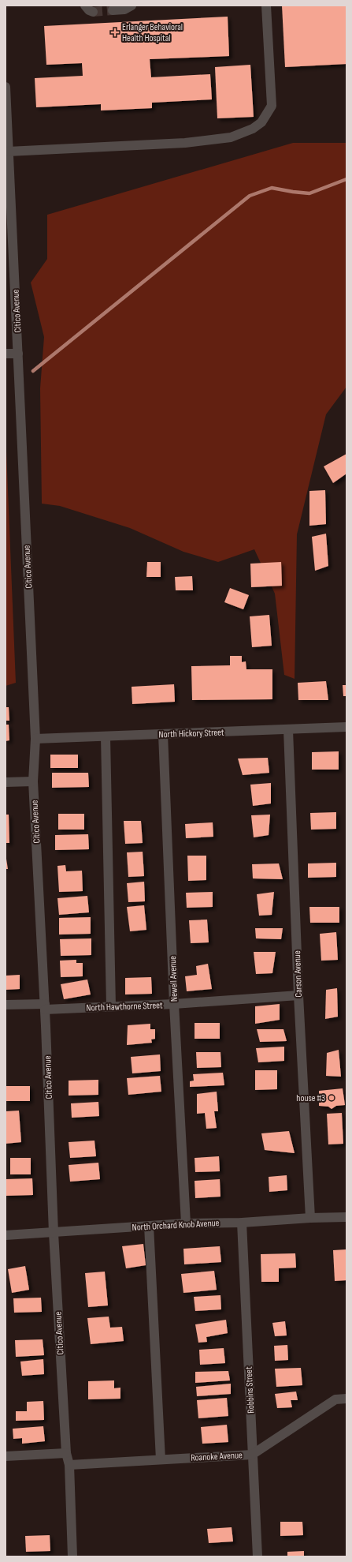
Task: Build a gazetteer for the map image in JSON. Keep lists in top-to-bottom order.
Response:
{
  "streets": {
    "street": [
      "Citico Avenue",
      "North Hickory Street",
      "Carson Avenue",
      "Newell Avenue",
      "North Hawthorne Street",
      "North Orchard Knob Avenue",
      "Robbins Street",
      "Roanoke Avenue"
    ]
  },
  "crossings": [
    ["Citico Avenue", "North Hickory Street"],
    ["Citico Avenue", "North Hawthorne Street"],
    ["Citico Avenue", "North Orchard Knob Avenue"],
    ["Citico Avenue", "Roanoke Avenue"],
    ["North Hickory Street", "Carson Avenue"],
    ["North Hickory Street", "Newell Avenue"],
    ["Carson Avenue", "North Hawthorne Street"],
    ["Carson Avenue", "North Orchard Knob Avenue"],
    ["Newell Avenue", "North Hawthorne Street"],
    ["Newell Avenue", "North Orchard Knob Avenue"],
    ["North Orchard Knob Avenue", "Robbins Street"],
    ["Robbins Street", "Roanoke Avenue"]
  ],
  "places": {
    "health": ["Erlanger Behavioral Health Hospital"],
    "other": ["house #3"]
  }
}
